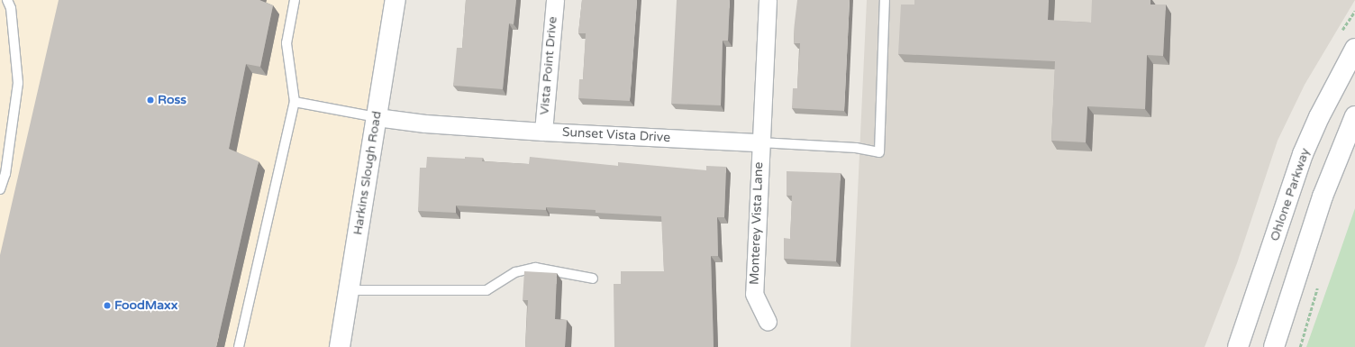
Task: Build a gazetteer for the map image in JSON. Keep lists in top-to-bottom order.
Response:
{
  "streets": {
    "street": [
      "Vista Point Drive",
      "Sunset Vista Drive",
      "Harkins Slough Road",
      "Ohlone Parkway",
      "Monterey Vista Lane"
    ]
  },
  "crossings": [
    ["Vista Point Drive", "Sunset Vista Drive"],
    ["Sunset Vista Drive", "Harkins Slough Road"],
    ["Sunset Vista Drive", "Monterey Vista Lane"]
  ],
  "places": ["Ross", "FoodMaxx"]
}
